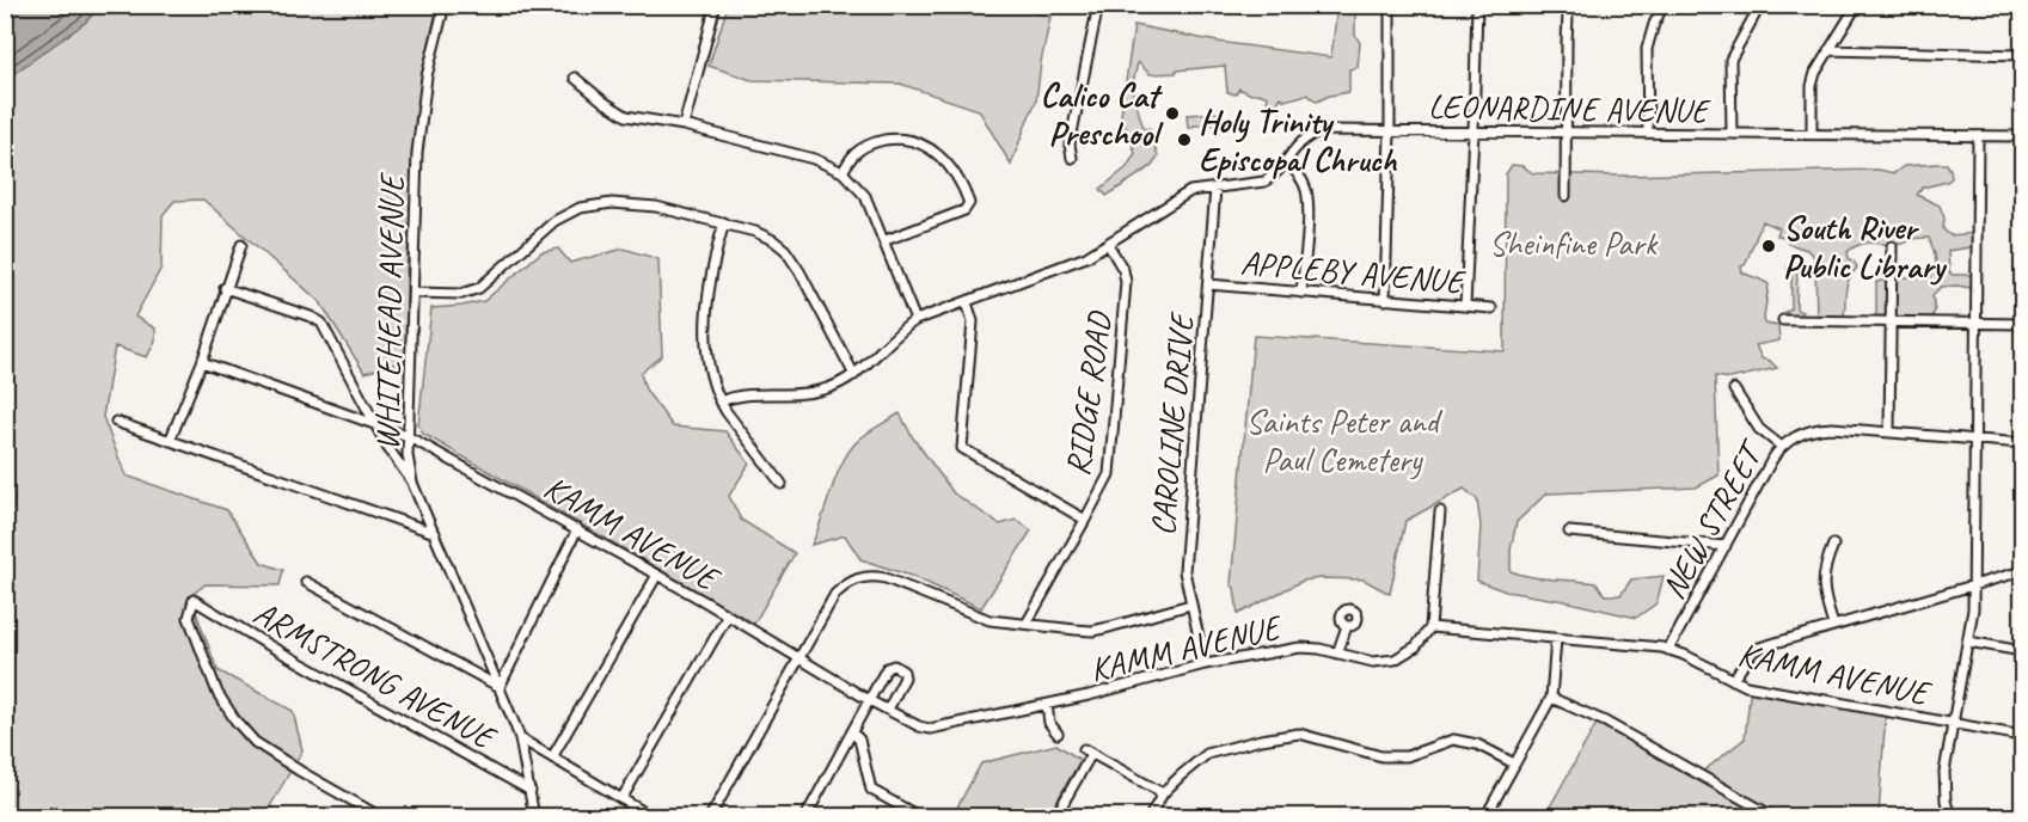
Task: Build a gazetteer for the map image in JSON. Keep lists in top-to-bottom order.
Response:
{
  "streets": {
    "street": [
      "LEONARDINE AVENUE",
      "APPLEBY AVENUE",
      "WHITEHEAD AVENUE",
      "RIDGE ROAD",
      "CAROLINE DRIVE",
      "NEW STREET",
      "KAMM AVENUE",
      "ARMSTRONG AVENUE"
    ]
  },
  "crossings": [
    ["LEONARDINE AVENUE", "RIDGE ROAD"],
    ["LEONARDINE AVENUE", "CAROLINE DRIVE"],
    ["APPLEBY AVENUE", "CAROLINE DRIVE"],
    ["WHITEHEAD AVENUE", "KAMM AVENUE"],
    ["WHITEHEAD AVENUE", "ARMSTRONG AVENUE"],
    ["CAROLINE DRIVE", "KAMM AVENUE"],
    ["NEW STREET", "KAMM AVENUE"]
  ],
  "parks": ["Sheinfine Park", "Saints Peter and Paul Cemetery"],
  "places": ["Calico Cat Preschool", "Holy Trinity Episcopal Chruch", "South River Public Library"]
}
